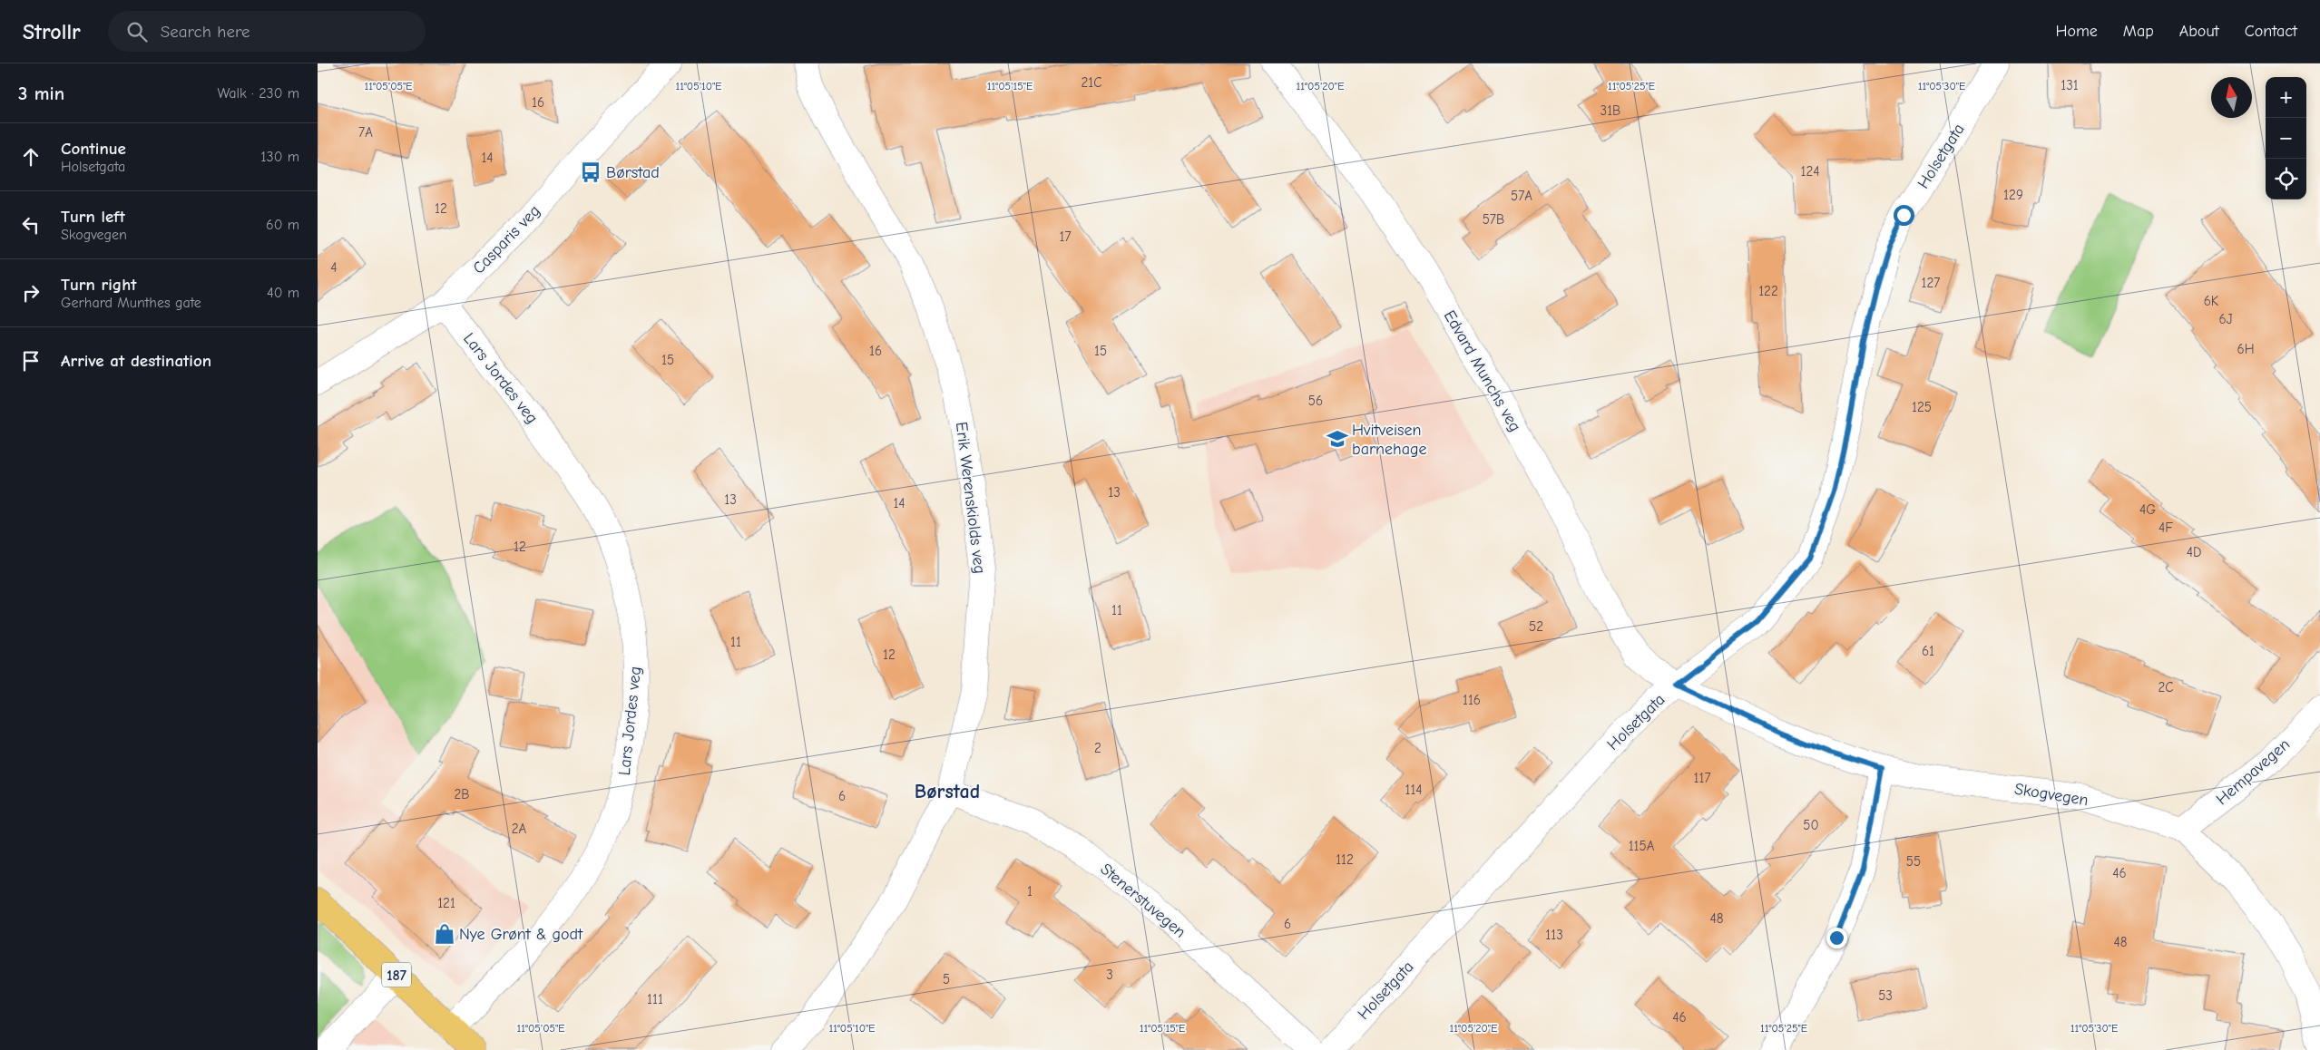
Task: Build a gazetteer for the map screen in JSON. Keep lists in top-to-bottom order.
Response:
{
  "streets": {
    "main road": ["187"],
    "street": [
      "Holsetgata",
      "Casparis veg",
      "Edvard Munchs veg",
      "Lars Jordes veg",
      "Erik Werenskiolds veg",
      "Hempavegen",
      "Skogvegen",
      "Stenerstuvegen"
    ]
  },
  "crossings": [
    ["Holsetgata", "Edvard Munchs veg"],
    ["Holsetgata", "Skogvegen"],
    ["Casparis veg", "Lars Jordes veg"],
    ["Edvard Munchs veg", "Skogvegen"],
    ["Lars Jordes veg", "187"],
    ["Erik Werenskiolds veg", "Stenerstuvegen"],
    ["Hempavegen", "Skogvegen"]
  ],
  "districts": ["Børstad"],
  "places": {
    "bus stop": ["Børstad"],
    "school or university": ["Hvitveisen barnehage"],
    "shop": ["Nye Grønt & godt"]
  },
  "house_numbers": [
    "21C",
    "131",
    "16",
    "31B",
    "7A",
    "14",
    "124",
    "129",
    "57A",
    "12",
    "57B",
    "17",
    "4",
    "127",
    "122",
    "6K",
    "6J",
    "6H",
    "16",
    "15",
    "15",
    "56",
    "125",
    "13",
    "13",
    "14",
    "4G",
    "4F",
    "12",
    "4D",
    "11",
    "52",
    "11",
    "61",
    "12",
    "2C",
    "116",
    "2",
    "117",
    "114",
    "2B",
    "6",
    "50",
    "2A",
    "115A",
    "112",
    "55",
    "46",
    "1",
    "121",
    "48",
    "6",
    "113",
    "48",
    "3",
    "5",
    "53",
    "111",
    "46"
  ],
  "north": "top",
  "page": {
    "header": "Strollr",
    "search": "Search here",
    "nav": [
      "Home",
      "Map",
      "About",
      "Contact"
    ],
    "heading": ["3 min", "Walk · 230 m"],
    "map_buttons": ["+", "−"],
    "list": [
      ["Continue", "Holsetgata", "130 m"],
      ["Turn left", "Skogvegen", "60 m"],
      ["Turn right", "Gerhard Munthes gate", "40 m"],
      "Arrive at destination"
    ]
  },
  "coordinates": [
    "11°05'05\"E",
    "11°05'10\"E",
    "11°05'15\"E",
    "11°05'20\"E",
    "11°05'25\"E",
    "11°05'30\"E"
  ]
}
